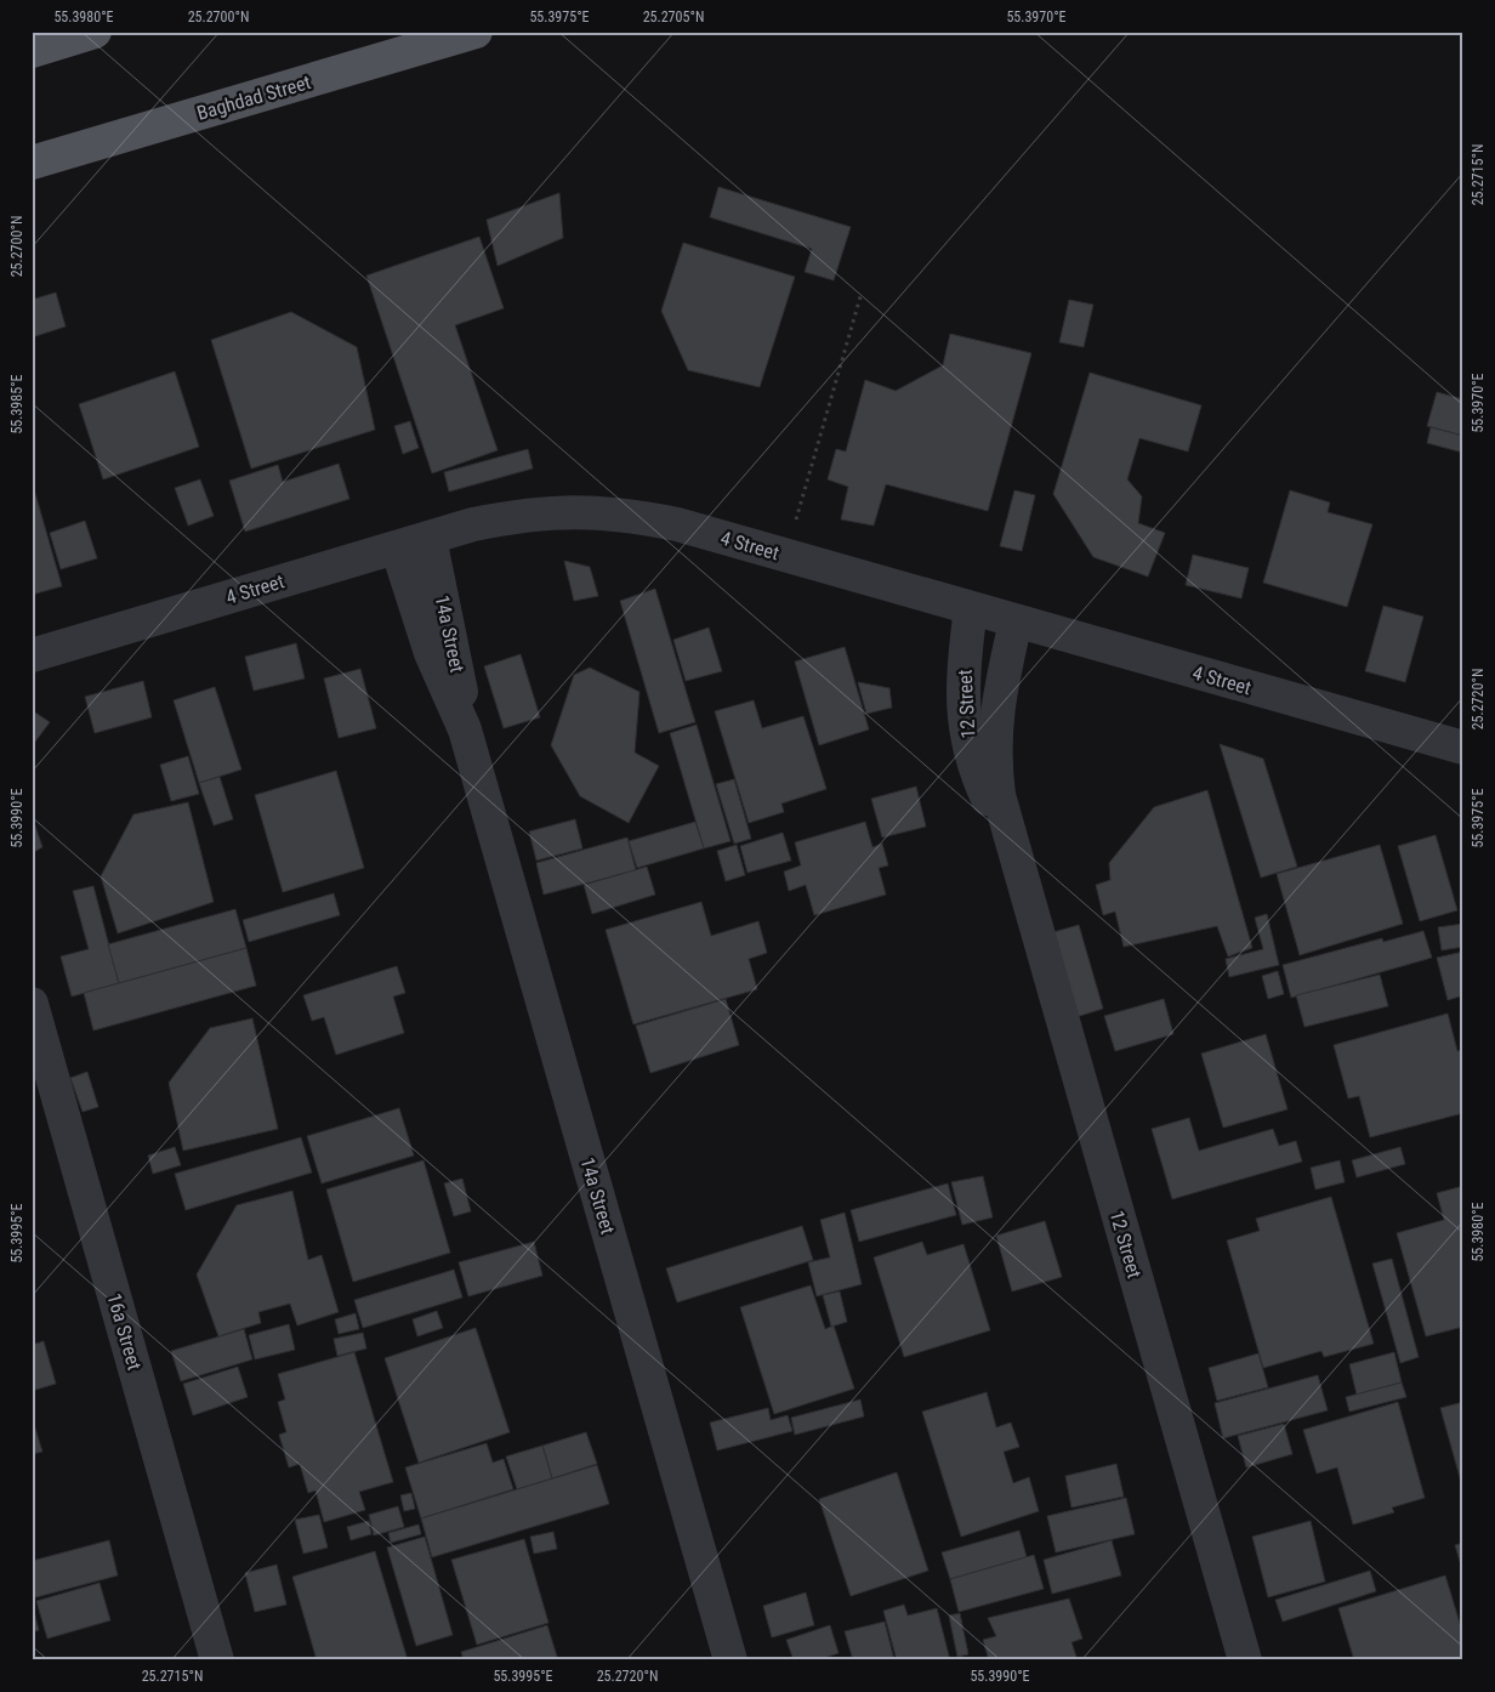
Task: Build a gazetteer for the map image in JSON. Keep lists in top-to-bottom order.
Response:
{
  "streets": {
    "main road": ["Baghdad Street"],
    "street": [
      "4 Street",
      "14a Street",
      "12 Street",
      "16a Street"
    ]
  },
  "crossings": [
    ["4 Street", "14a Street"],
    ["4 Street", "12 Street"]
  ],
  "coordinates": [
    "55.3980°E",
    "25.2700°N",
    "55.3975°E",
    "25.2705°N",
    "55.3970°E",
    "25.2715°N",
    "55.3985°E",
    "25.2720°N",
    "55.3990°E",
    "55.3995°E"
  ]
}
